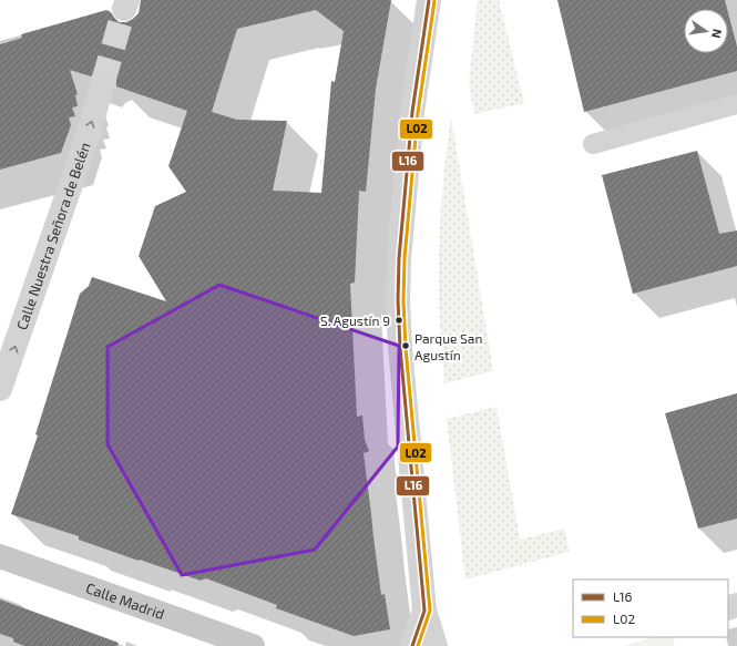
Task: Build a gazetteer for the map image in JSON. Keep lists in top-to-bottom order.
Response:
{
  "streets": {
    "main road": ["Calle Madrid"],
    "street": ["Calle Nuestra Señora de Belén"]
  },
  "one_way": ["Calle Nuestra Señora de Belén"],
  "places": ["S. Agustín 9", "Parque San Agustín"],
  "lines": ["transit line L16", "transit line L02"],
  "legend": ["L16", "L02"],
  "north": "right"
}
